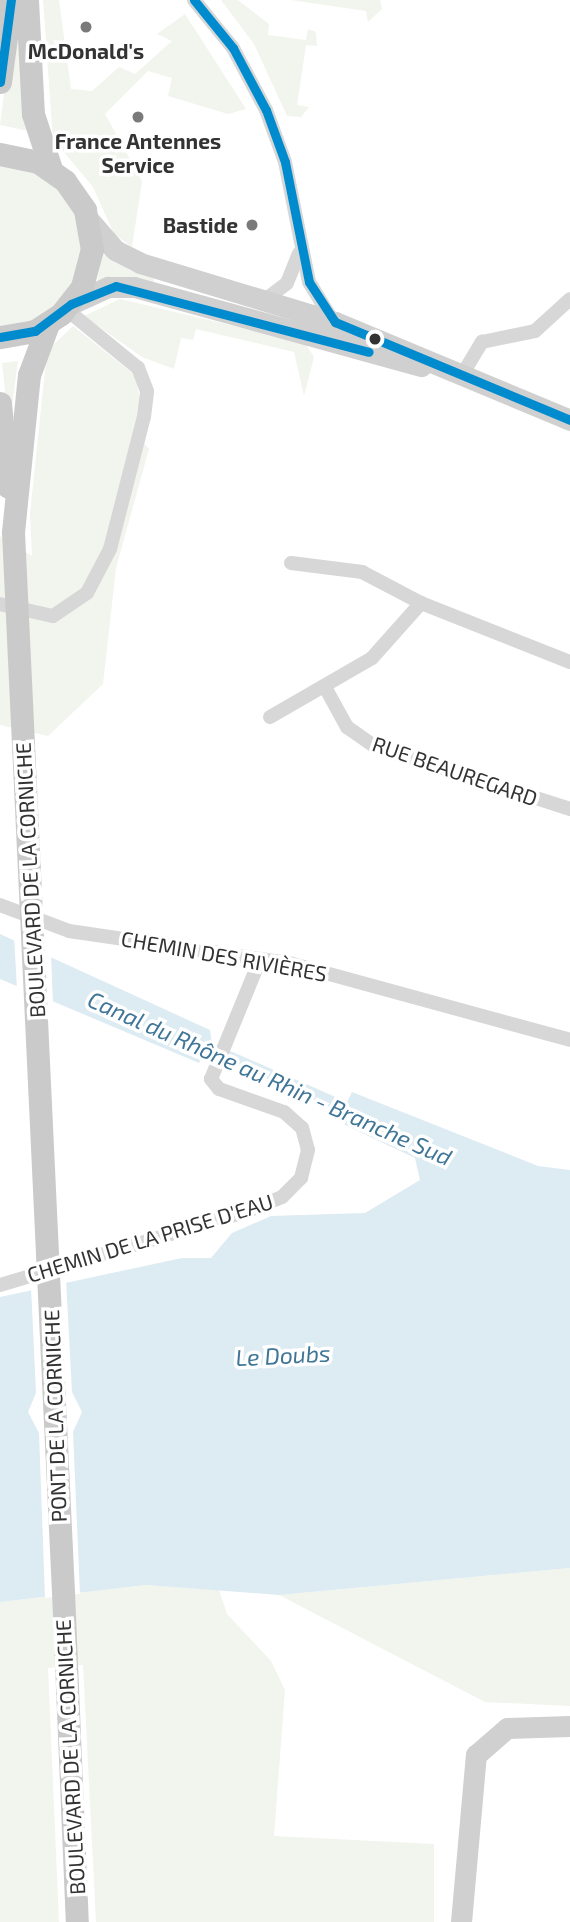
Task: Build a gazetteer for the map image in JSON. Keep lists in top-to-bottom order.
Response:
{
  "streets": {
    "main road": ["BOULEVARD DE LA CORNICHE", "PONT DE LA CORNICHE"],
    "street": ["RUE BEAUREGARD", "CHEMIN DES RIVIÈRES", "CHEMIN DE LA PRISE D'EAU"]
  },
  "crossings": [
    ["BOULEVARD DE LA CORNICHE", "PONT DE LA CORNICHE"],
    ["CHEMIN DES RIVIÈRES", "CHEMIN DE LA PRISE D'EAU"]
  ],
  "water": ["Canal du Rhône au Rhin - Branche Sud", "Le Doubs"],
  "places": ["McDonald's", "France Antennes Service", "Bastide"]
}
